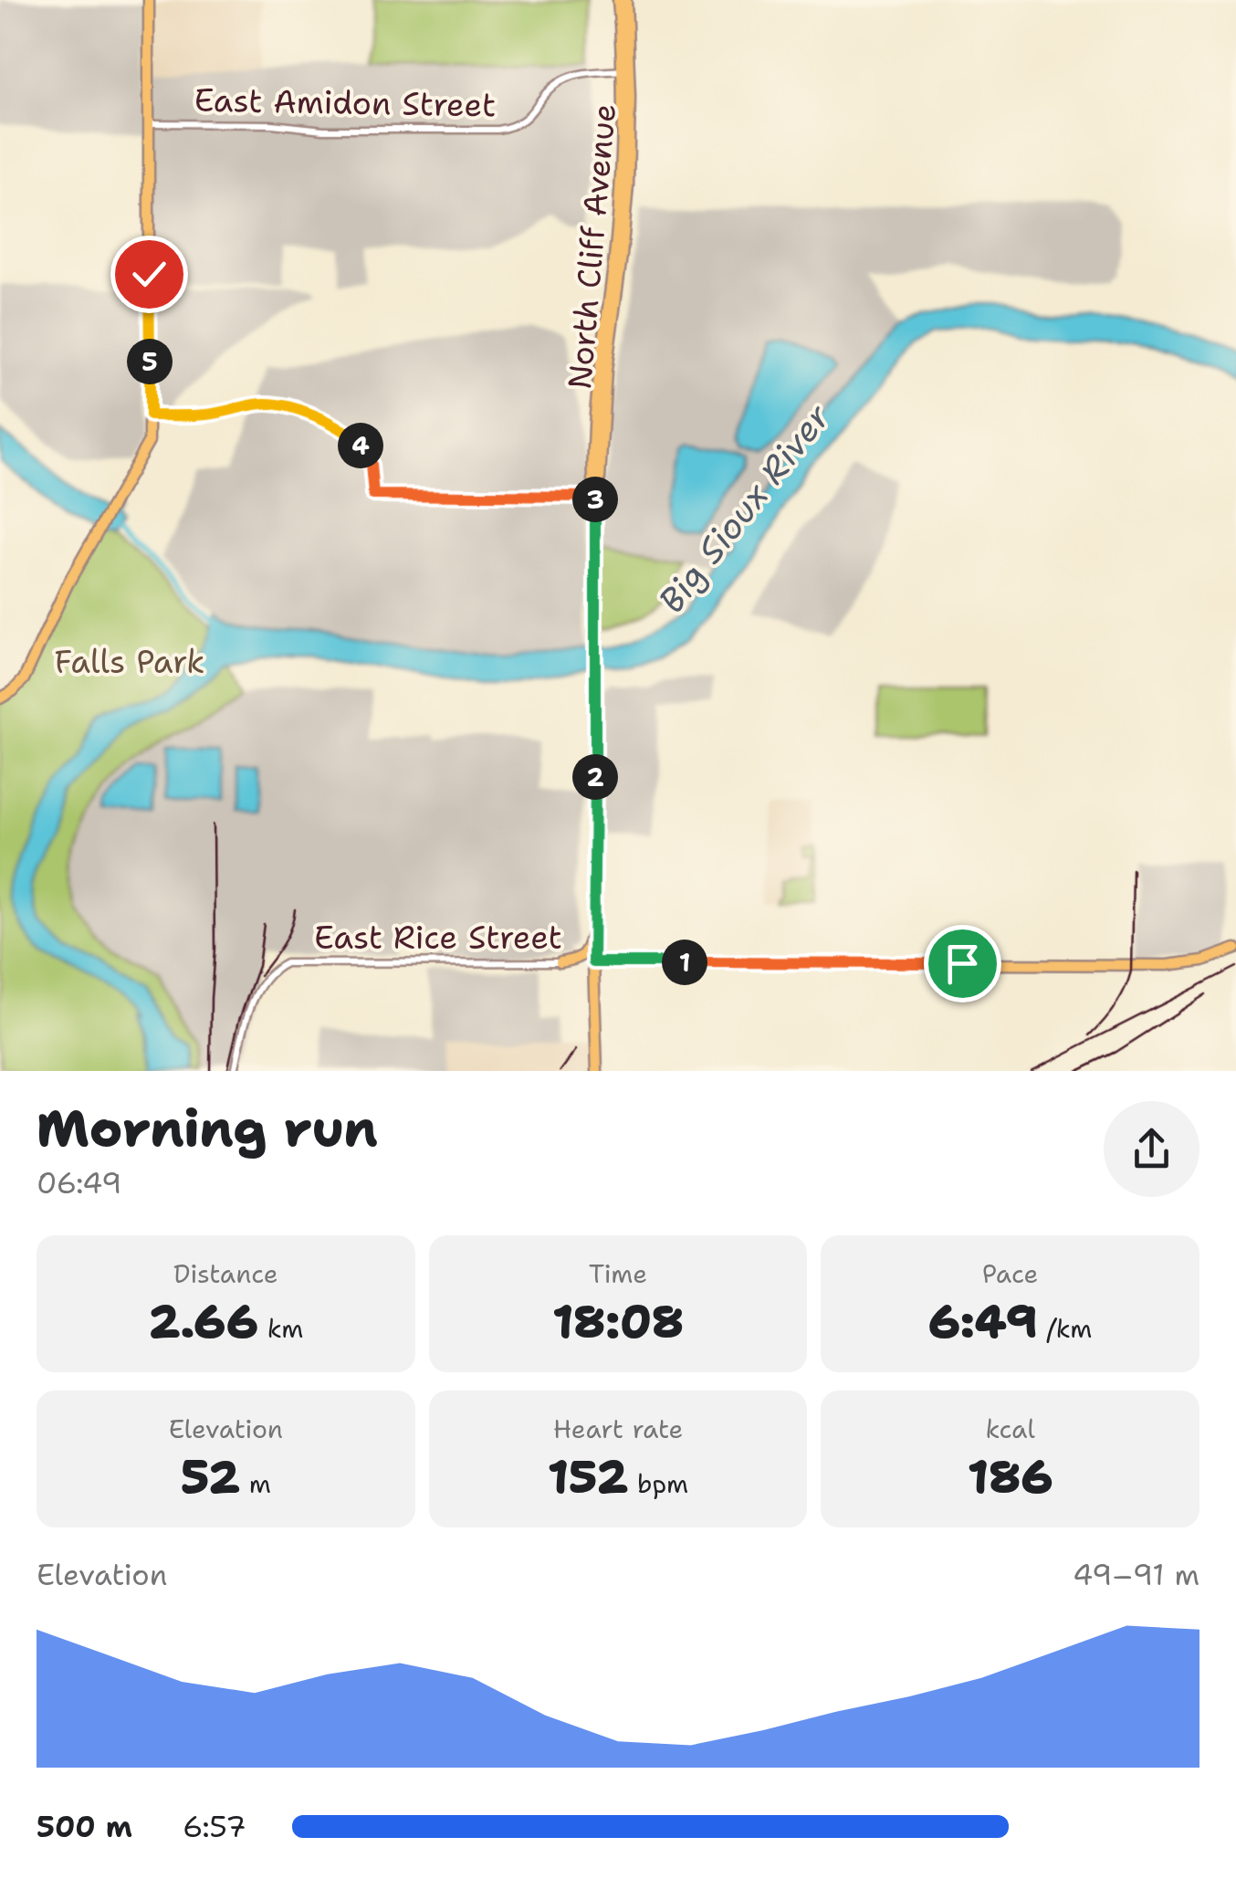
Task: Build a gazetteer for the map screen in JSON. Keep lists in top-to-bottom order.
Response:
{
  "streets": {
    "main road": ["North Cliff Avenue", "East Rice Street"],
    "street": ["East Amidon Street"]
  },
  "crossings": [
    ["East Amidon Street", "North Cliff Avenue"],
    ["North Cliff Avenue", "East Rice Street"]
  ],
  "water": ["Big Sioux River"],
  "parks": ["Falls Park"],
  "page": {
    "pins": [
      "5",
      "4",
      "3",
      "2",
      "1"
    ],
    "heading": ["Morning run", "06:49"],
    "stats": [
      ["Distance", "2.66 km"],
      ["Time", "18:08"],
      ["Pace", "6:49 /km"],
      ["Elevation", "52 m"],
      ["Heart rate", "152 bpm"],
      ["kcal", "186"]
    ],
    "chart": ["Elevation", "49–91 m"],
    "list": [
      {
        "name": "500 m",
        "note": "6:57"
      }
    ]
  }
}
